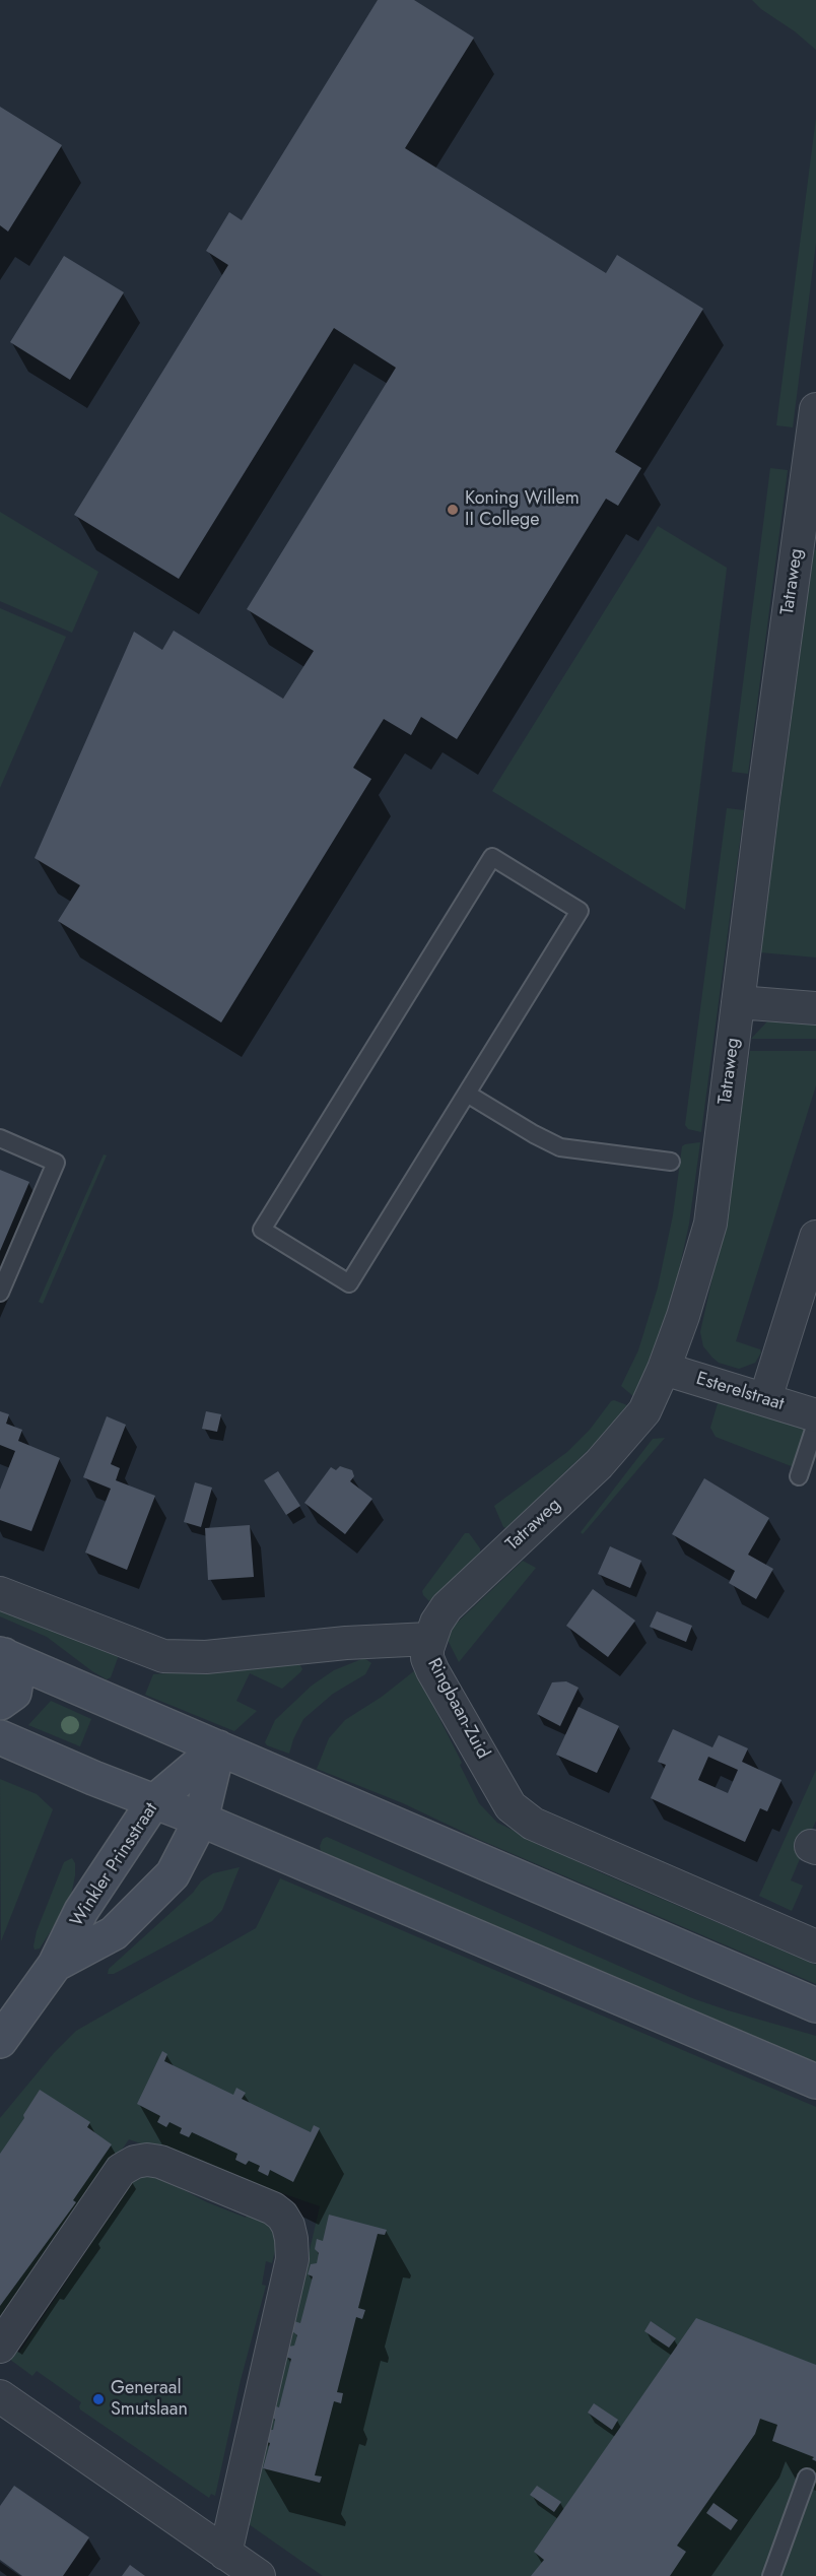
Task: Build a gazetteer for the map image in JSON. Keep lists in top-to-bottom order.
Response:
{
  "streets": {
    "main road": ["Winkler Prinsstraat"],
    "street": ["Tatraweg", "Esterelstraat", "Ringbaan-Zuid"]
  },
  "crossings": [
    ["Tatraweg", "Esterelstraat"],
    ["Tatraweg", "Ringbaan-Zuid"]
  ],
  "places": ["Koning Willem II College", "Generaal Smutslaan"]
}
